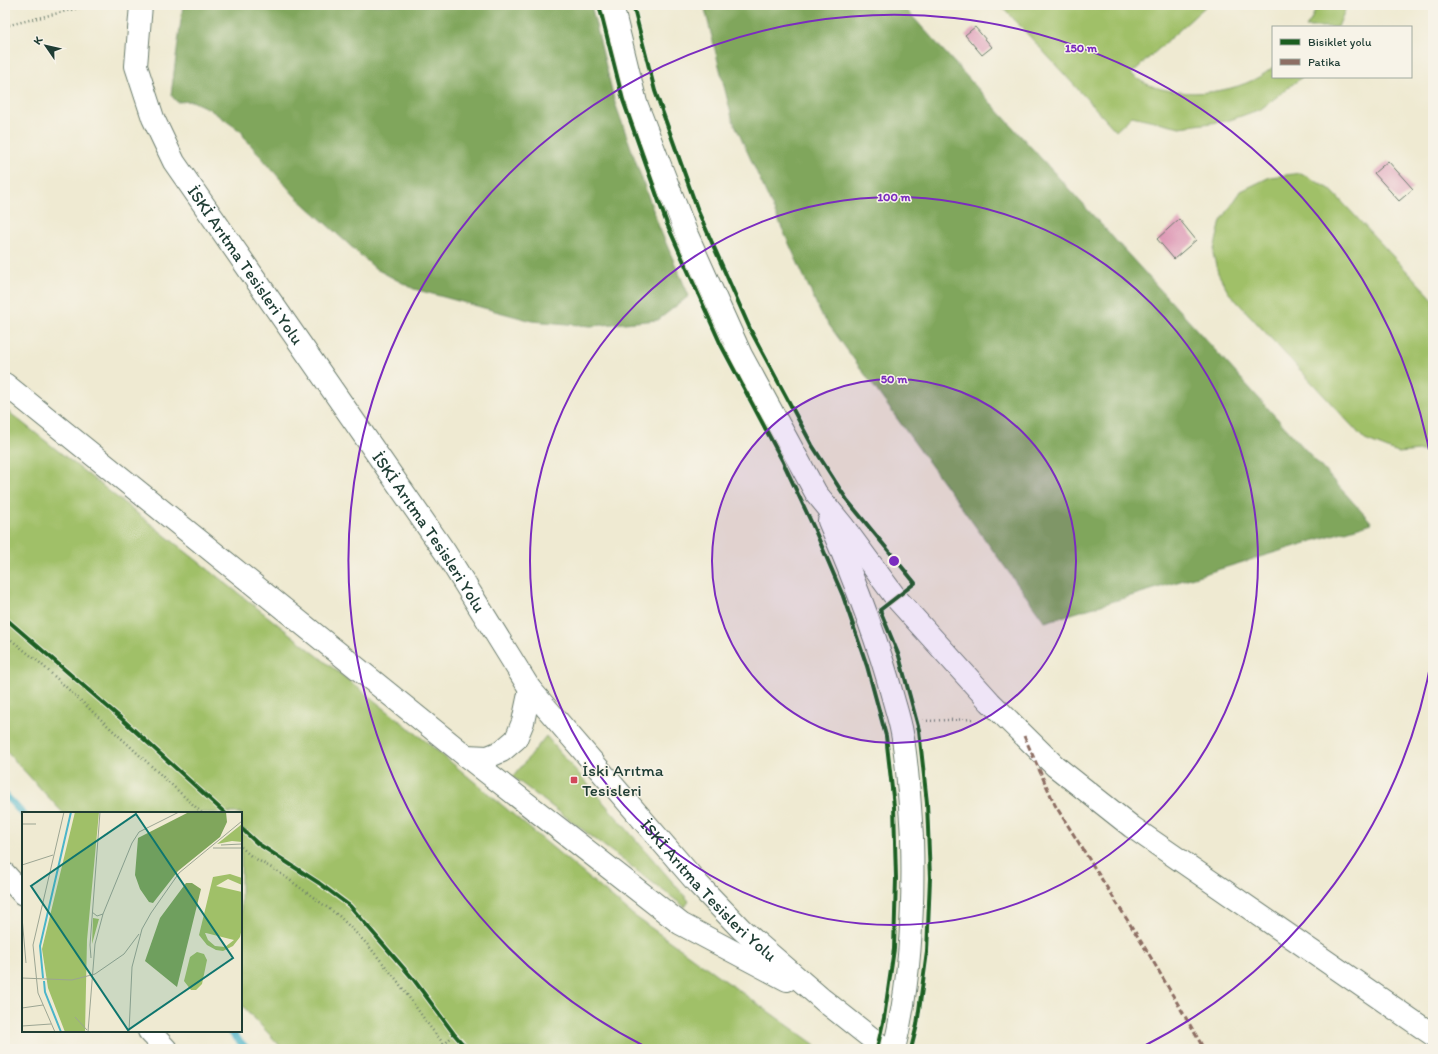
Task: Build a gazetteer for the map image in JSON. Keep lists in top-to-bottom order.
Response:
{
  "streets": {
    "street": ["İSKİ Arıtma Tesisleri Yolu"]
  },
  "places": {
    "transit": ["İski Arıtma Tesisleri"]
  },
  "legend": ["Bisiklet yolu", "Patika"],
  "north": "top left",
  "rings": ["150 m", "100 m", "50 m"]
}
